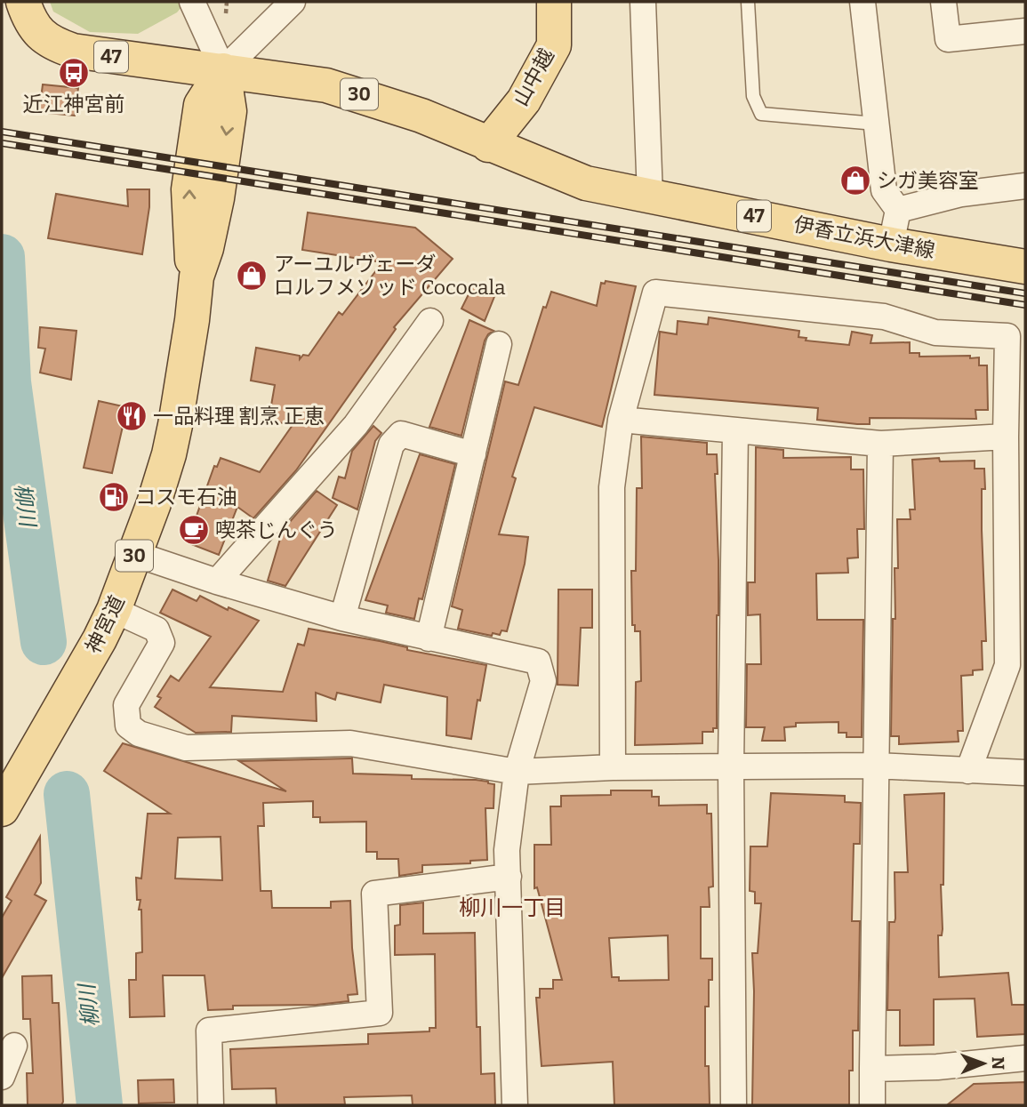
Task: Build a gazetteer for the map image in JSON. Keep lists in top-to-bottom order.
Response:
{
  "streets": {
    "main road": [
      "47",
      "山中越",
      "30",
      "伊香立浜大津線",
      "神宮道"
    ]
  },
  "crossings": [
    ["47", "30"],
    ["47", "神宮道"],
    ["山中越", "30"],
    ["山中越", "伊香立浜大津線"],
    ["30", "伊香立浜大津線"],
    ["30", "神宮道"]
  ],
  "districts": ["柳川一丁目"],
  "water": ["柳川"],
  "places": {
    "bus stop": ["近江神宮前"],
    "shop": ["シガ美容室", "アーユルヴェーダ ロルフメソッド Cococala"],
    "restaurant": ["一品料理 割烹 正恵"],
    "fuel station": ["コスモ石油"],
    "cafe": ["喫茶じんぐう"]
  },
  "north": "right"
}
